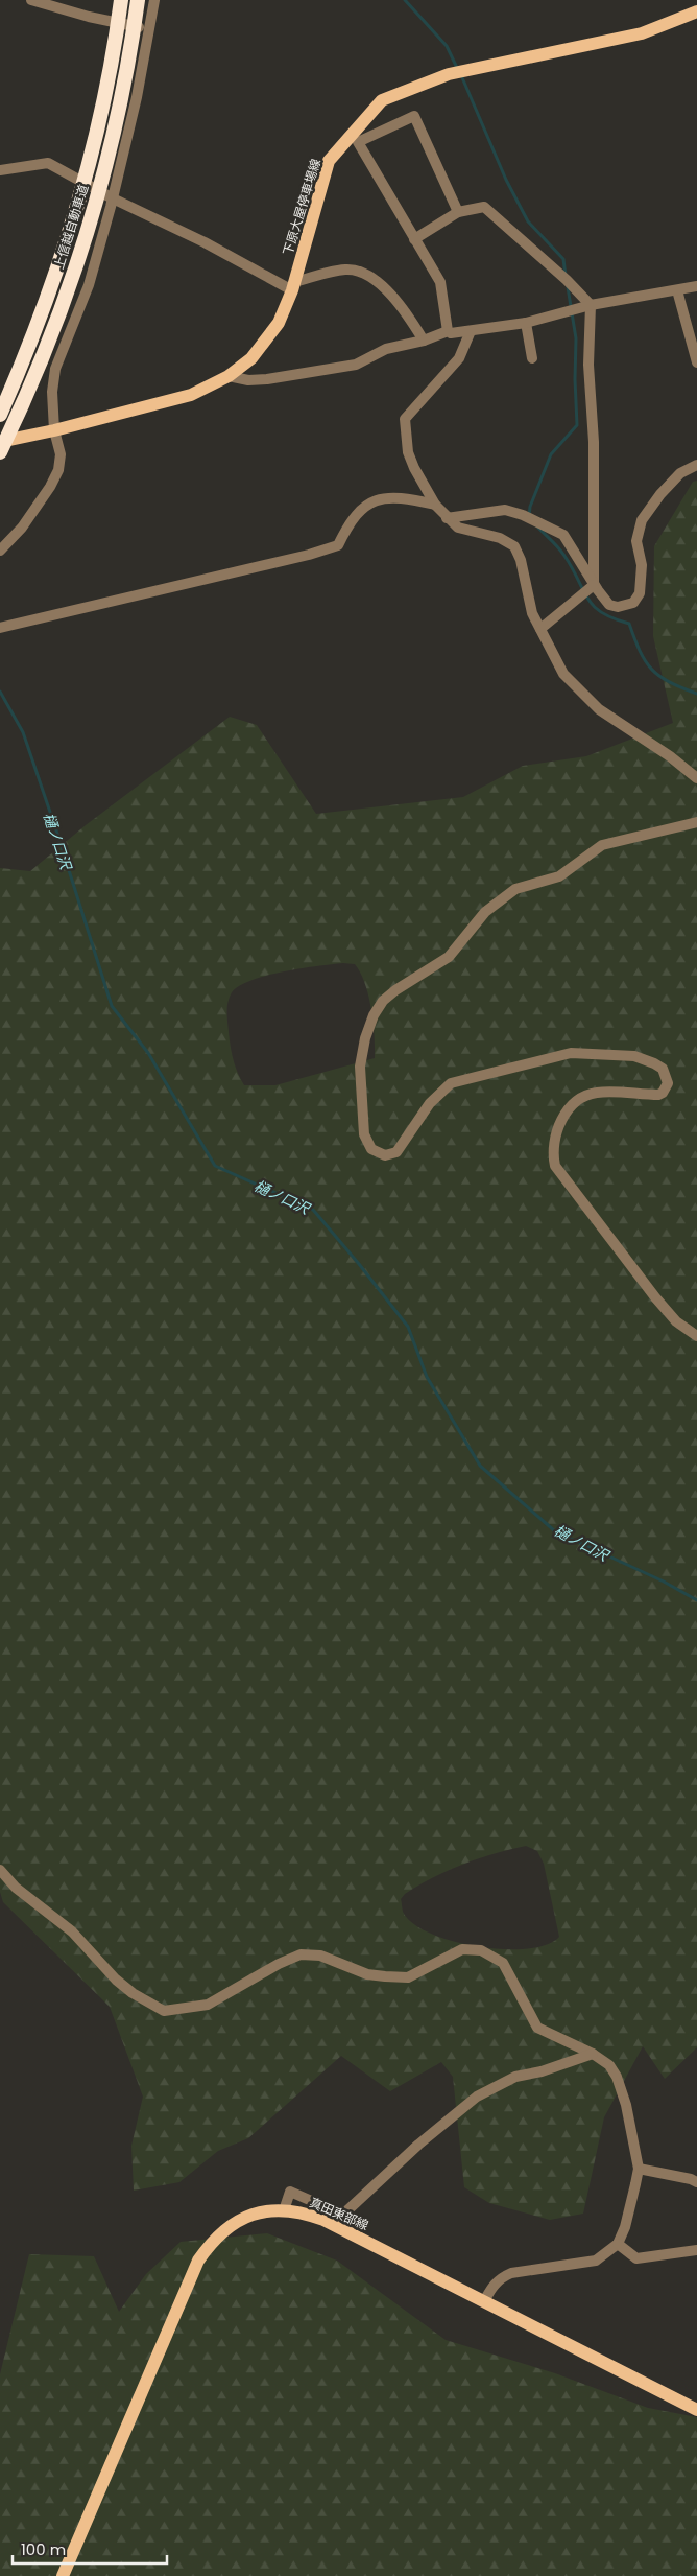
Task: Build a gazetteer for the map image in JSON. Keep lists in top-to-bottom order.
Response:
{
  "streets": {
    "highway": ["上信越自動車道"],
    "main road": ["下原大屋停車場線", "真田東部線"]
  },
  "water": ["樋ノ口沢"],
  "scale_bar": "100 m"
}
